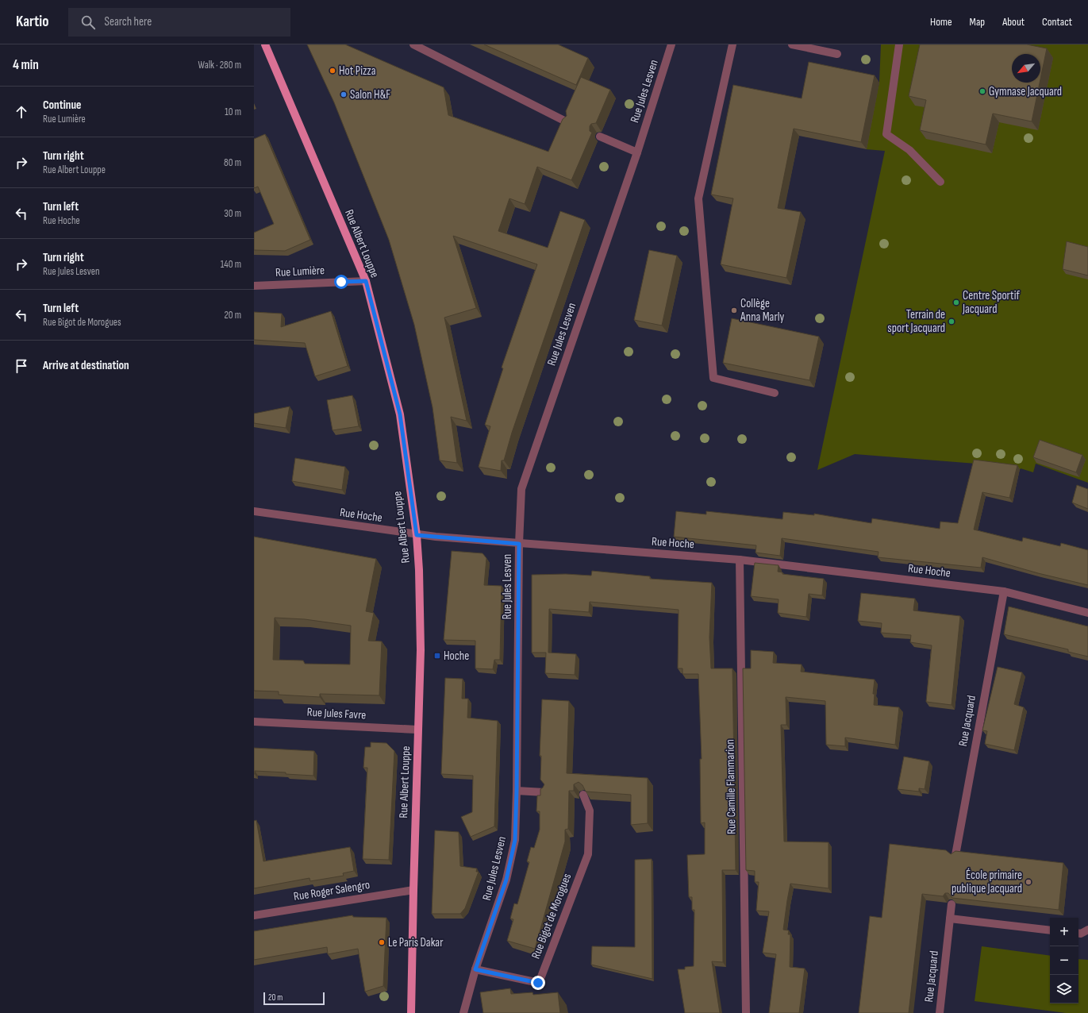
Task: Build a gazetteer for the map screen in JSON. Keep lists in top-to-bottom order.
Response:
{
  "streets": {
    "main road": ["Rue Albert Louppe"],
    "street": [
      "Rue Jules Lesven",
      "Rue Lumière",
      "Rue Hoche",
      "Rue Jules Favre",
      "Rue Jacquard",
      "Rue Camille Flammarion",
      "Rue Roger Salengro",
      "Rue Bigot de Morogues"
    ]
  },
  "crossings": [
    ["Rue Jules Lesven", "Rue Hoche"],
    ["Rue Jules Lesven", "Rue Bigot de Morogues"],
    ["Rue Albert Louppe", "Rue Lumière"],
    ["Rue Albert Louppe", "Rue Hoche"],
    ["Rue Albert Louppe", "Rue Jules Favre"],
    ["Rue Albert Louppe", "Rue Roger Salengro"],
    ["Rue Hoche", "Rue Jacquard"],
    ["Rue Hoche", "Rue Camille Flammarion"]
  ],
  "places": {
    "other": [
      "Hot Pizza",
      "Gymnase Jacquard",
      "Salon H&F",
      "Centre Sportif Jacquard",
      "Collège Anna Marly",
      "Terrain de sport Jacquard",
      "École primaire publique Jacquard",
      "Le Paris Dakar"
    ],
    "transit": ["Hoche"]
  },
  "scale_bar": "20 m",
  "north": "bottom left",
  "page": {
    "header": "Kartio",
    "search": "Search here",
    "nav": [
      "Home",
      "Map",
      "About",
      "Contact"
    ],
    "heading": ["4 min", "Walk · 280 m"],
    "list": [
      ["Continue", "Rue Lumière", "10 m"],
      ["Turn right", "Rue Albert Louppe", "80 m"],
      ["Turn left", "Rue Hoche", "30 m"],
      ["Turn right", "Rue Jules Lesven", "140 m"],
      ["Turn left", "Rue Bigot de Morogues", "20 m"],
      "Arrive at destination"
    ],
    "map_buttons": ["+", "−"],
    "scale": "20 m"
  }
}
